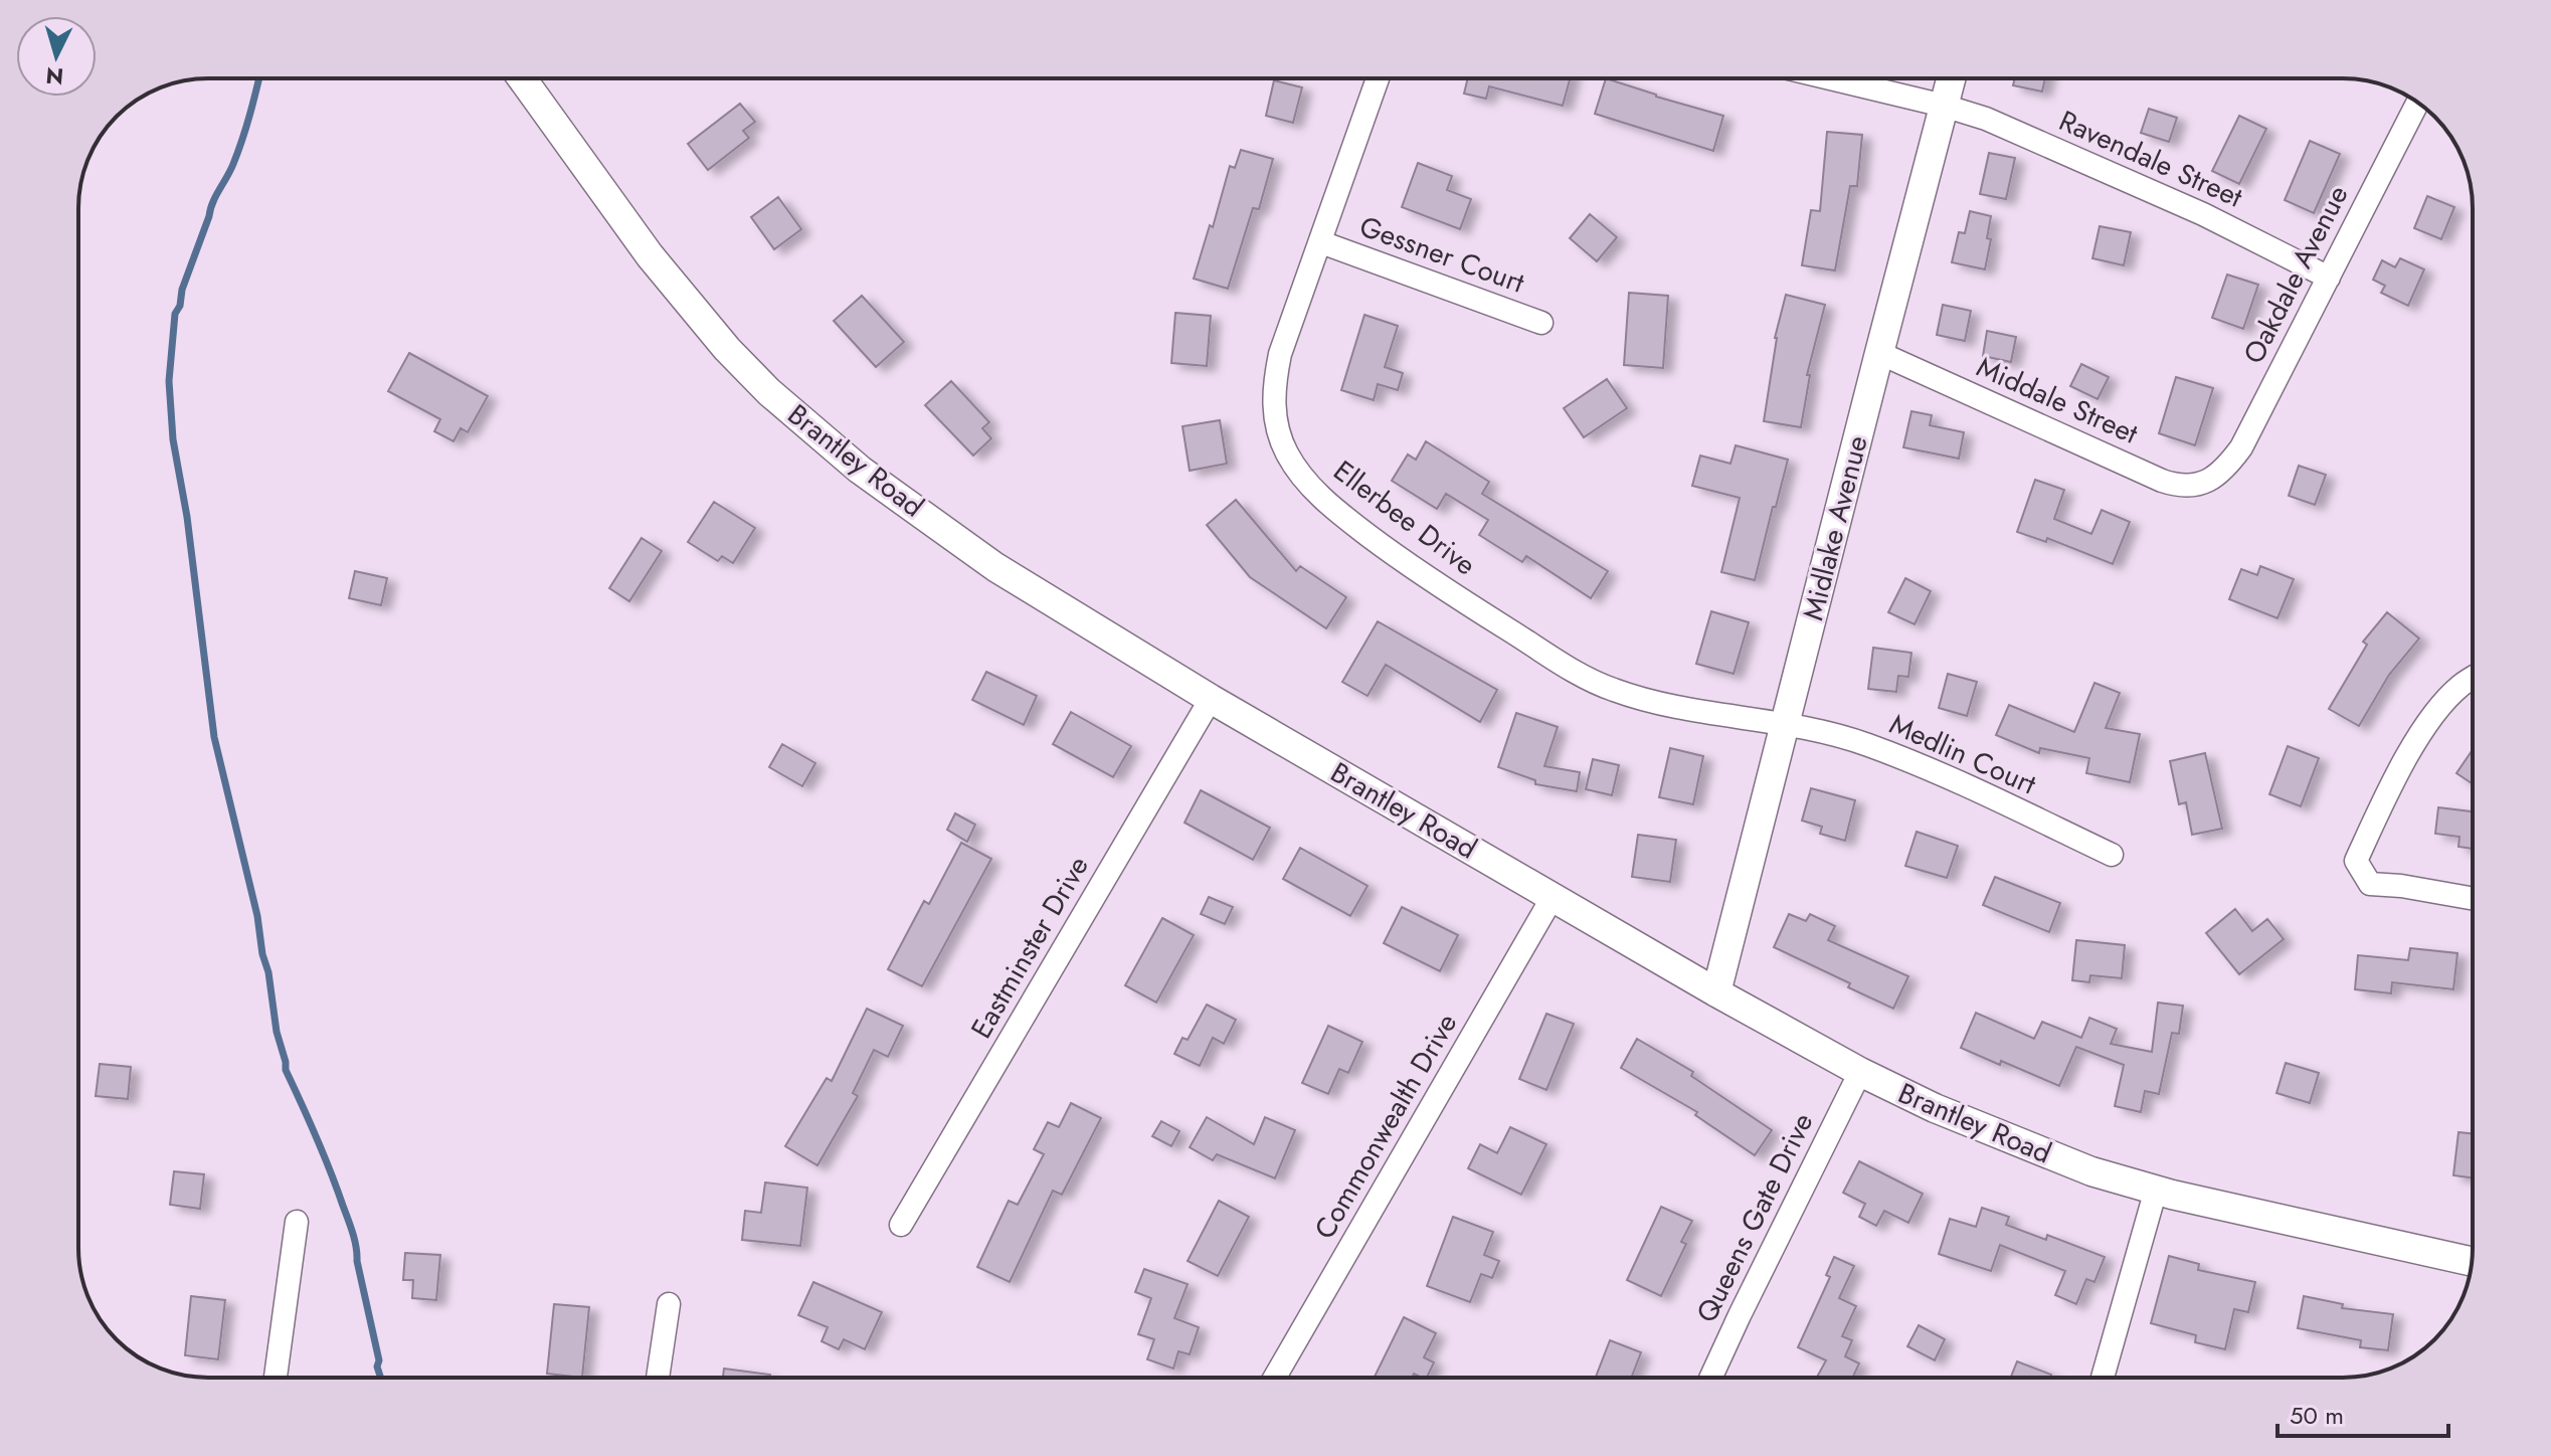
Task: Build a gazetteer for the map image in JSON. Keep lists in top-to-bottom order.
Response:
{
  "streets": {
    "street": [
      "Ravendale Street",
      "Gessner Court",
      "Oakdale Avenue",
      "Middale Street",
      "Brantley Road",
      "Ellerbee Drive",
      "Midlake Avenue",
      "Medlin Court",
      "Eastminster Drive",
      "Commonwealth Drive",
      "Queens Gate Drive"
    ]
  },
  "crossings": [
    ["Ravendale Street", "Oakdale Avenue"],
    ["Ravendale Street", "Midlake Avenue"],
    ["Gessner Court", "Ellerbee Drive"],
    ["Oakdale Avenue", "Middale Street"],
    ["Middale Street", "Midlake Avenue"],
    ["Brantley Road", "Midlake Avenue"],
    ["Brantley Road", "Eastminster Drive"],
    ["Brantley Road", "Commonwealth Drive"],
    ["Brantley Road", "Queens Gate Drive"],
    ["Ellerbee Drive", "Midlake Avenue"],
    ["Ellerbee Drive", "Medlin Court"],
    ["Midlake Avenue", "Medlin Court"]
  ],
  "scale_bar": "50 m",
  "north": "bottom"
}
